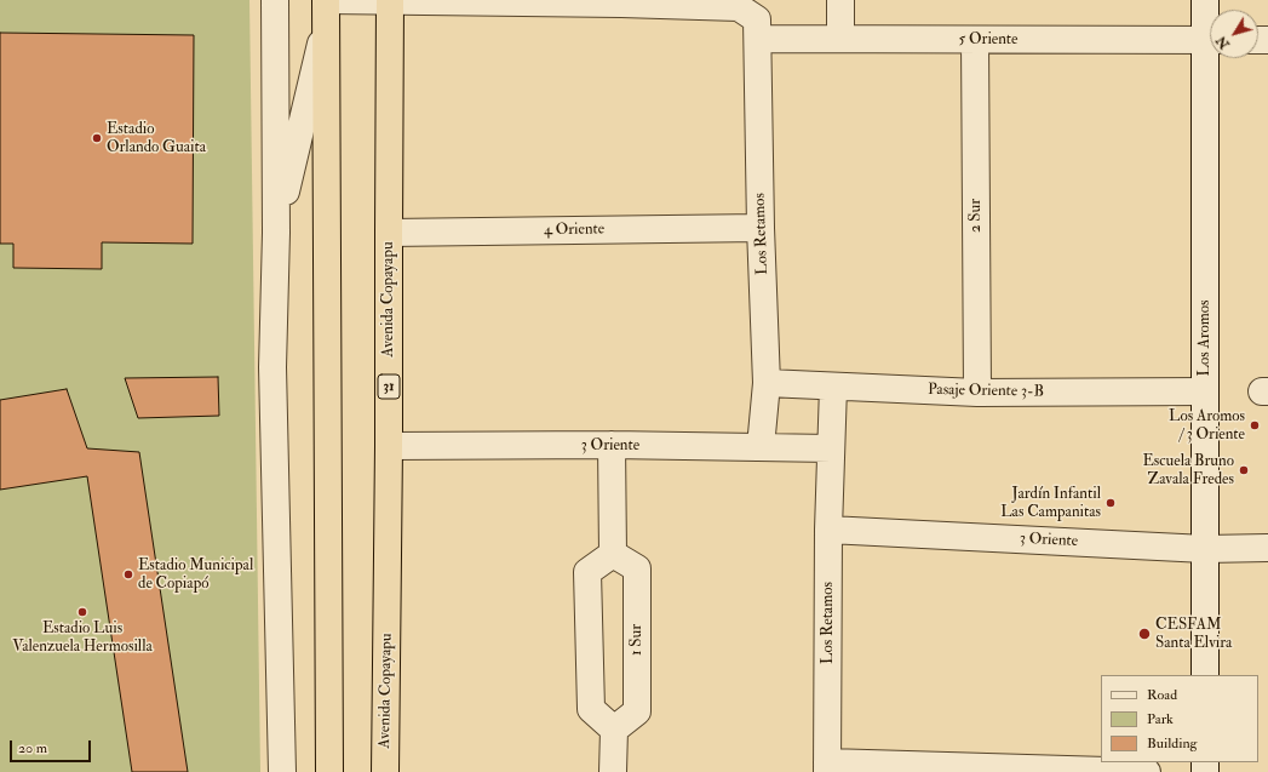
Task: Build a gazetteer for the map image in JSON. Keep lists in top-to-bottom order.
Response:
{
  "streets": {
    "highway": ["Avenida Copayapu", "31"],
    "street": [
      "5 Oriente",
      "2 Sur",
      "4 Oriente",
      "Los Retamos",
      "Los Aromos",
      "Pasaje Oriente 3-B",
      "3 Oriente",
      "1 Sur"
    ]
  },
  "crossings": [
    ["5 Oriente", "2 Sur"],
    ["5 Oriente", "Los Retamos"],
    ["2 Sur", "Pasaje Oriente 3-B"],
    ["4 Oriente", "Los Retamos"],
    ["4 Oriente", "Avenida Copayapu"],
    ["Los Retamos", "Pasaje Oriente 3-B"],
    ["Los Retamos", "3 Oriente"],
    ["Avenida Copayapu", "3 Oriente"],
    ["Los Aromos", "Pasaje Oriente 3-B"],
    ["Los Aromos", "3 Oriente"]
  ],
  "places": [
    "Estadio Orlando Guaita",
    "Los Aromos / 3 Oriente",
    "Escuela Bruno Zavala Fredes",
    "Jardín Infantil Las Campanitas",
    "Estadio Municipal de Copiapó",
    "Estadio Luis Valenzuela Hermosilla",
    "CESFAM Santa Elvira"
  ],
  "legend": ["Road", "Park", "Building"],
  "scale_bar": "20 m",
  "north": "bottom left"
}
